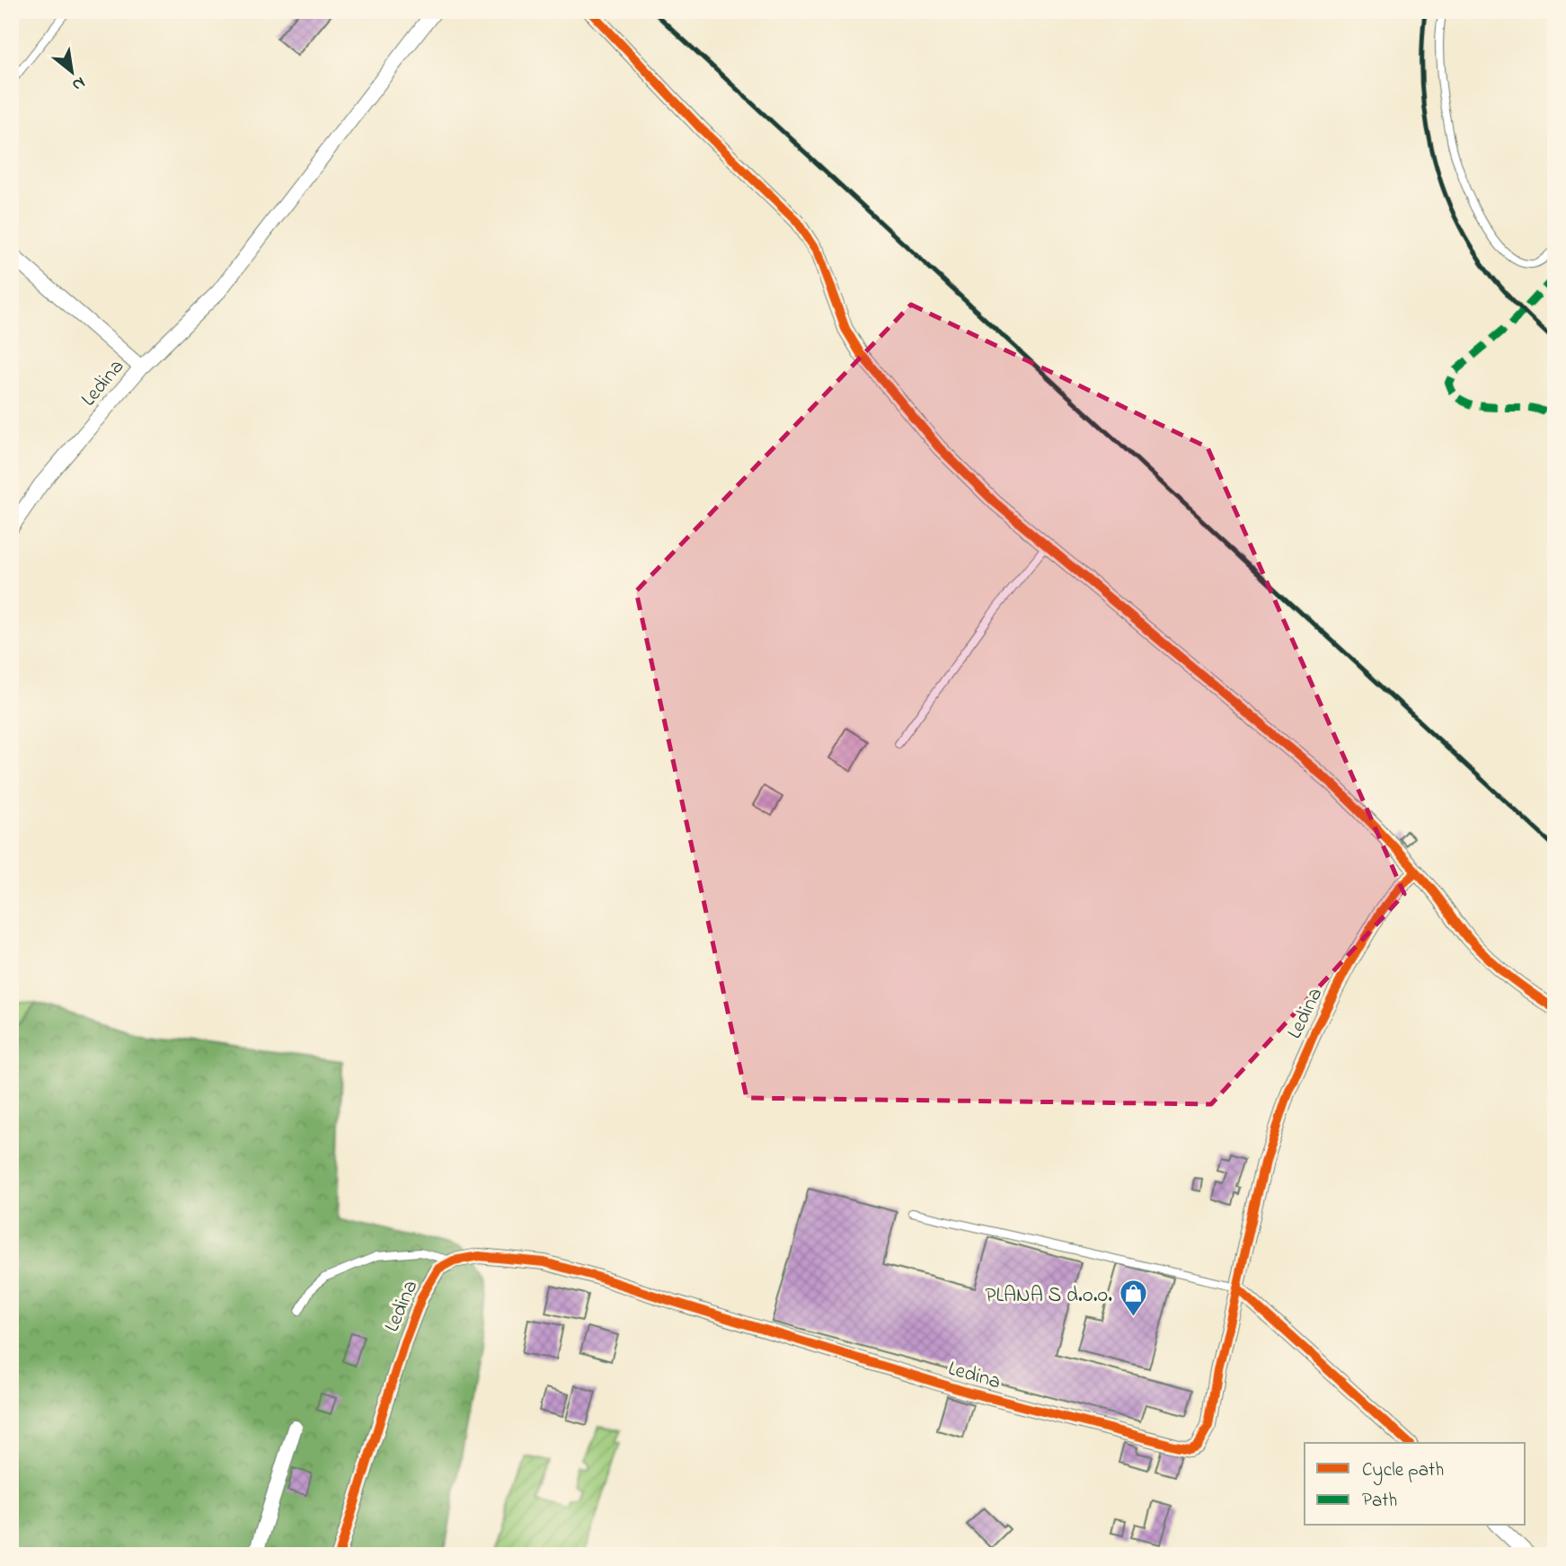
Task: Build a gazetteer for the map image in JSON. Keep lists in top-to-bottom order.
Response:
{
  "streets": {
    "street": ["Ledina"]
  },
  "places": {
    "shop": ["PLANA S d.o.o."]
  },
  "legend": ["Cycle path", "Path"],
  "north": "bottom right"
}
